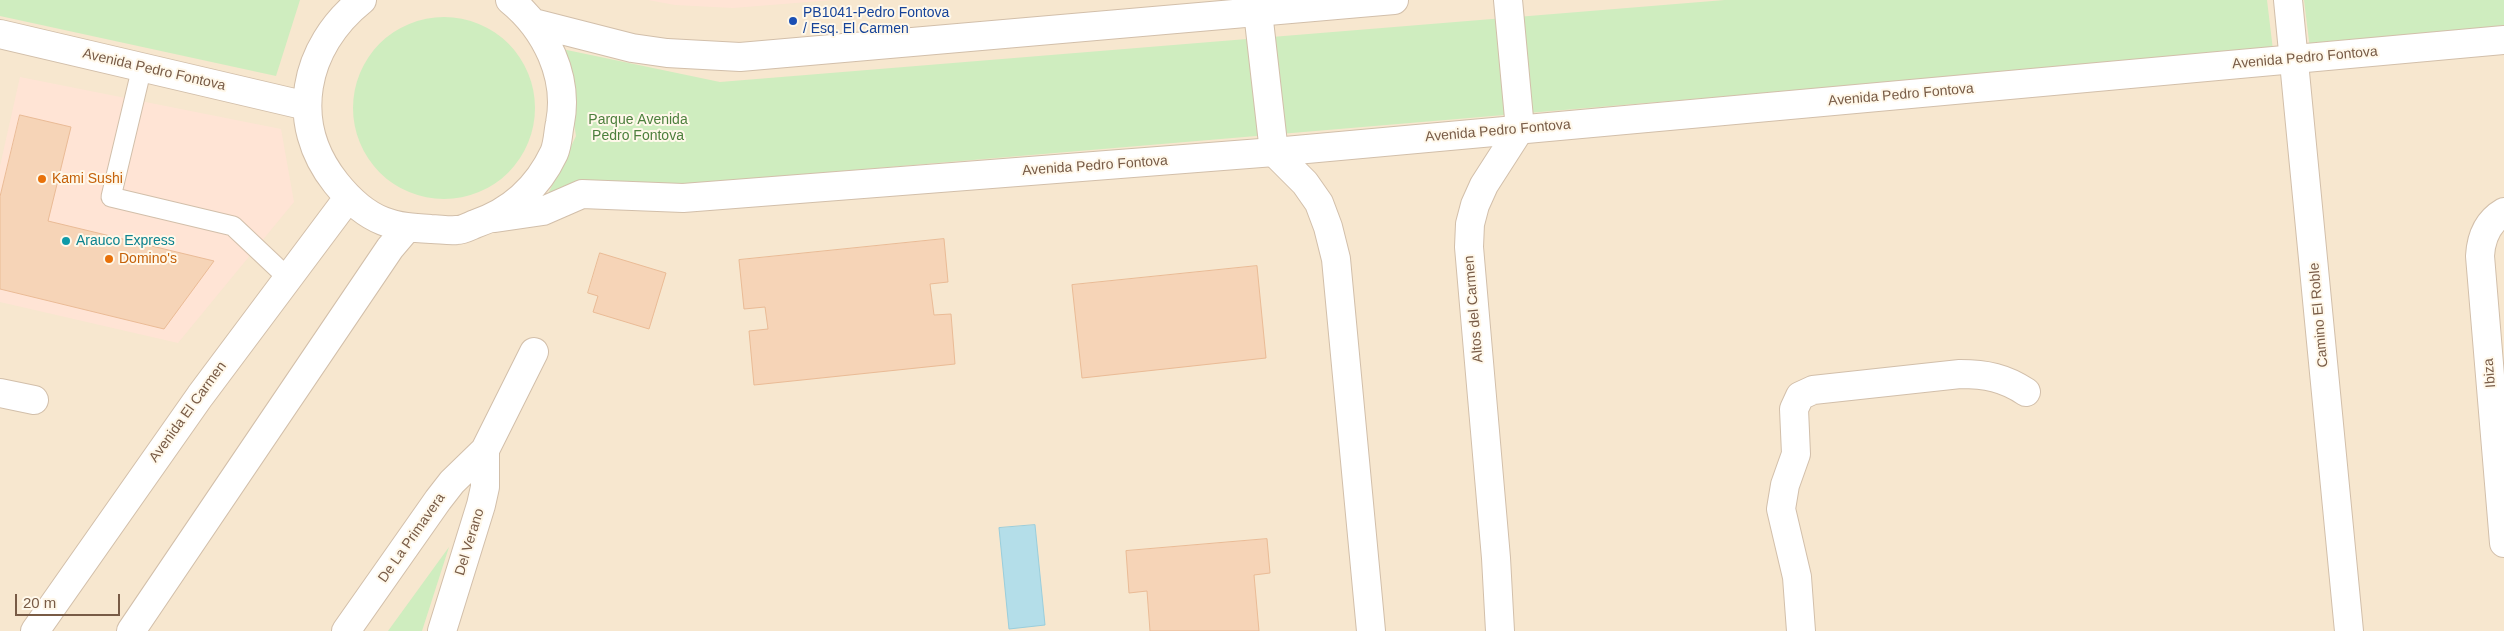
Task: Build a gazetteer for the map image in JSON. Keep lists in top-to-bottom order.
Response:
{
  "streets": {
    "street": [
      "Avenida Pedro Fontova",
      "Altos del Carmen",
      "Camino El Roble",
      "Ibiza",
      "Avenida El Carmen",
      "De La Primavera",
      "Del Verano"
    ]
  },
  "crossings": [
    ["Avenida Pedro Fontova", "Altos del Carmen"],
    ["Avenida Pedro Fontova", "Camino El Roble"],
    ["De La Primavera", "Del Verano"]
  ],
  "parks": ["Parque Avenida Pedro Fontova"],
  "places": [
    "PB1041-Pedro Fontova / Esq. El Carmen",
    "Kami Sushi",
    "Arauco Express",
    "Domino's"
  ],
  "scale_bar": "20 m"
}
